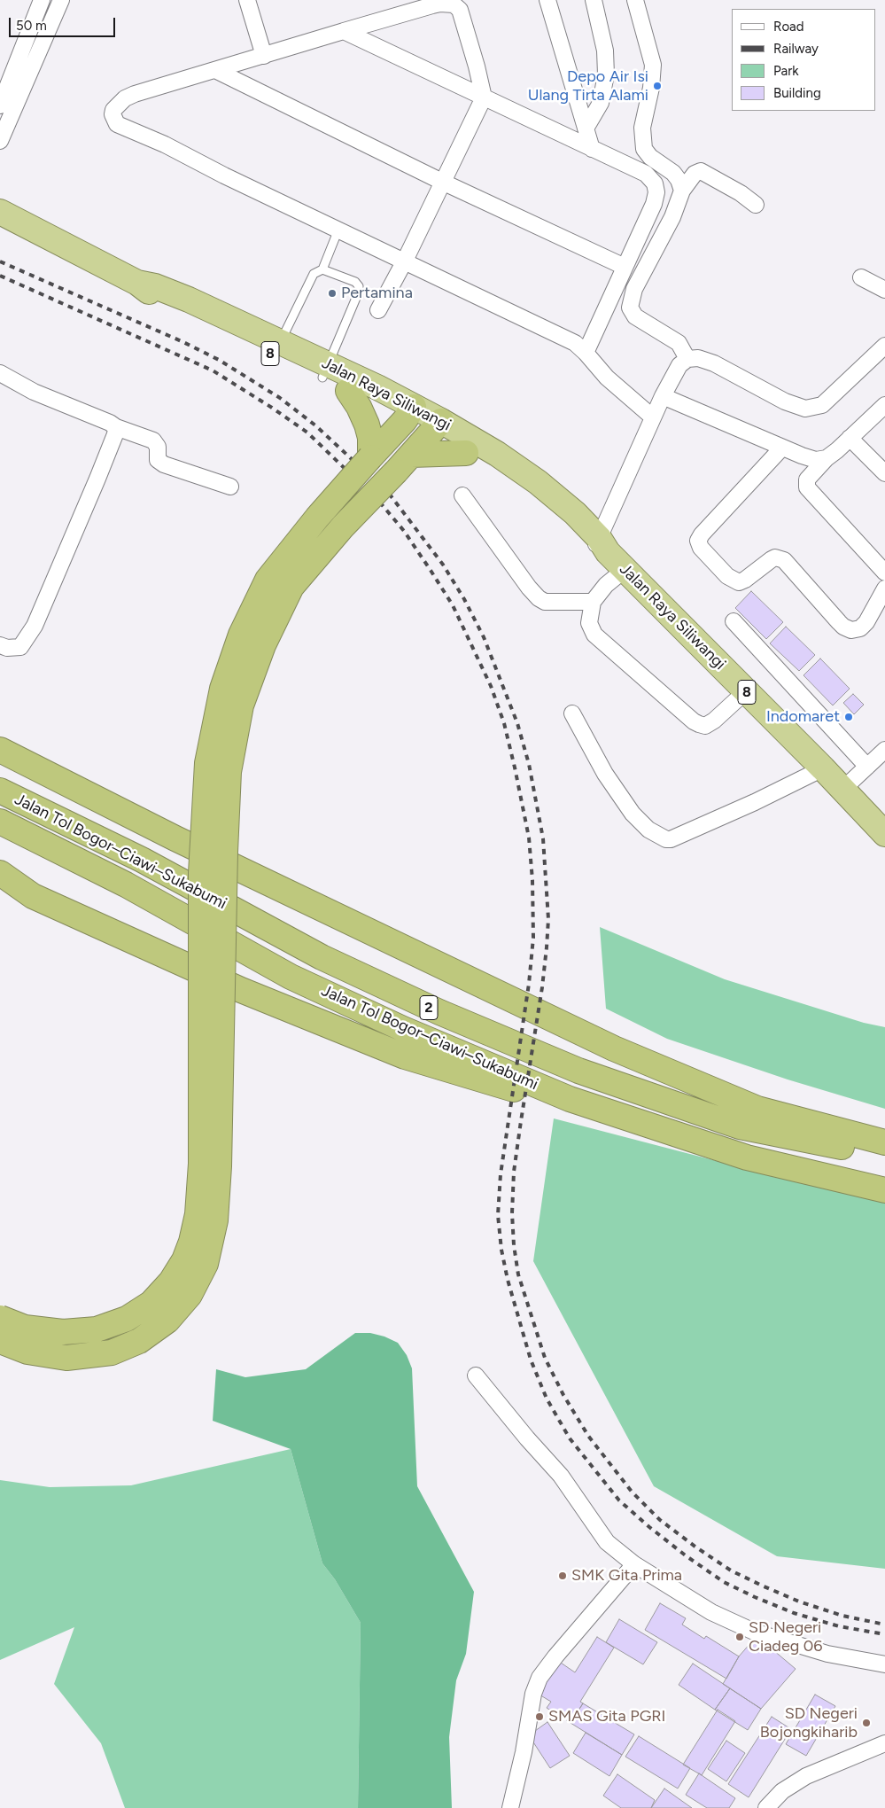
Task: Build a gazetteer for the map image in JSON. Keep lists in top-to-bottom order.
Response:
{
  "streets": {
    "highway": [
      "8",
      "Jalan Raya Siliwangi",
      "Jalan Tol Bogor–Ciawi–Sukabumi",
      "2"
    ]
  },
  "places": [
    "Depo Air Isi Ulang Tirta Alami",
    "Pertamina",
    "Indomaret",
    "SMK Gita Prima",
    "SD Negeri Ciadeg 06",
    "SMAS Gita PGRI",
    "SD Negeri Bojongkiharib"
  ],
  "legend": [
    "Road",
    "Railway",
    "Park",
    "Building"
  ],
  "scale_bar": "50 m"
}
